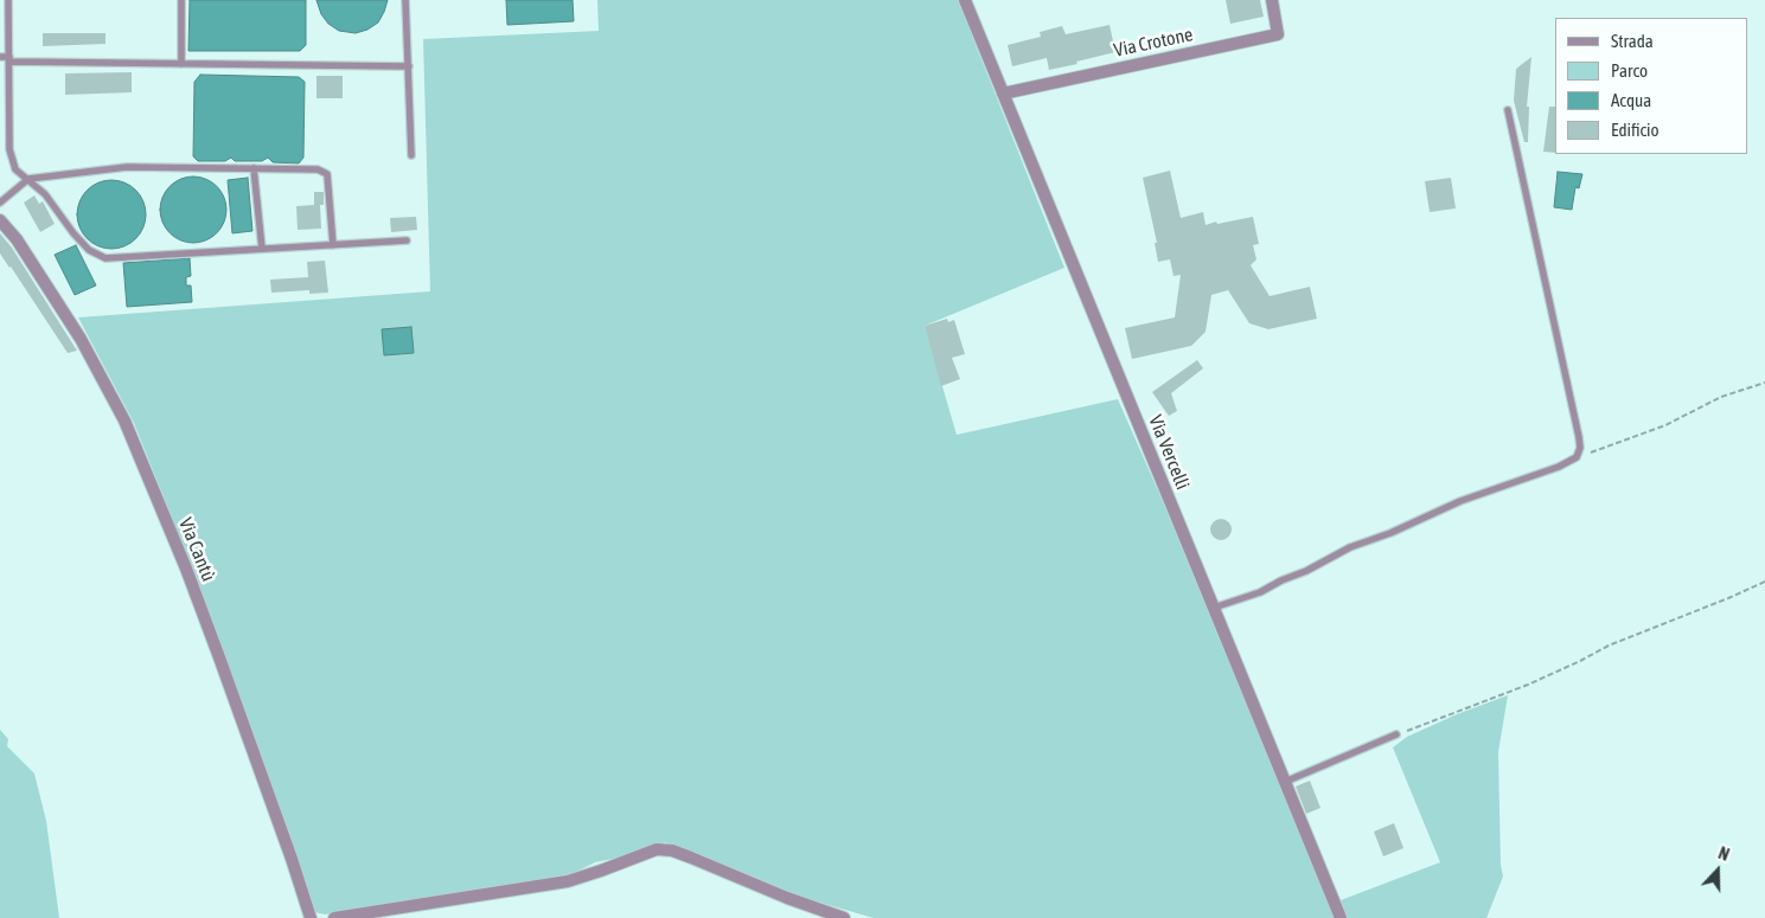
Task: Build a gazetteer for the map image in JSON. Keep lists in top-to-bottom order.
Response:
{
  "streets": {
    "street": ["Via Crotone", "Via Vercelli", "Via Cantù"]
  },
  "crossings": [
    ["Via Crotone", "Via Vercelli"]
  ],
  "legend": [
    "Strada",
    "Parco",
    "Acqua",
    "Edificio"
  ],
  "north": "top"
}
